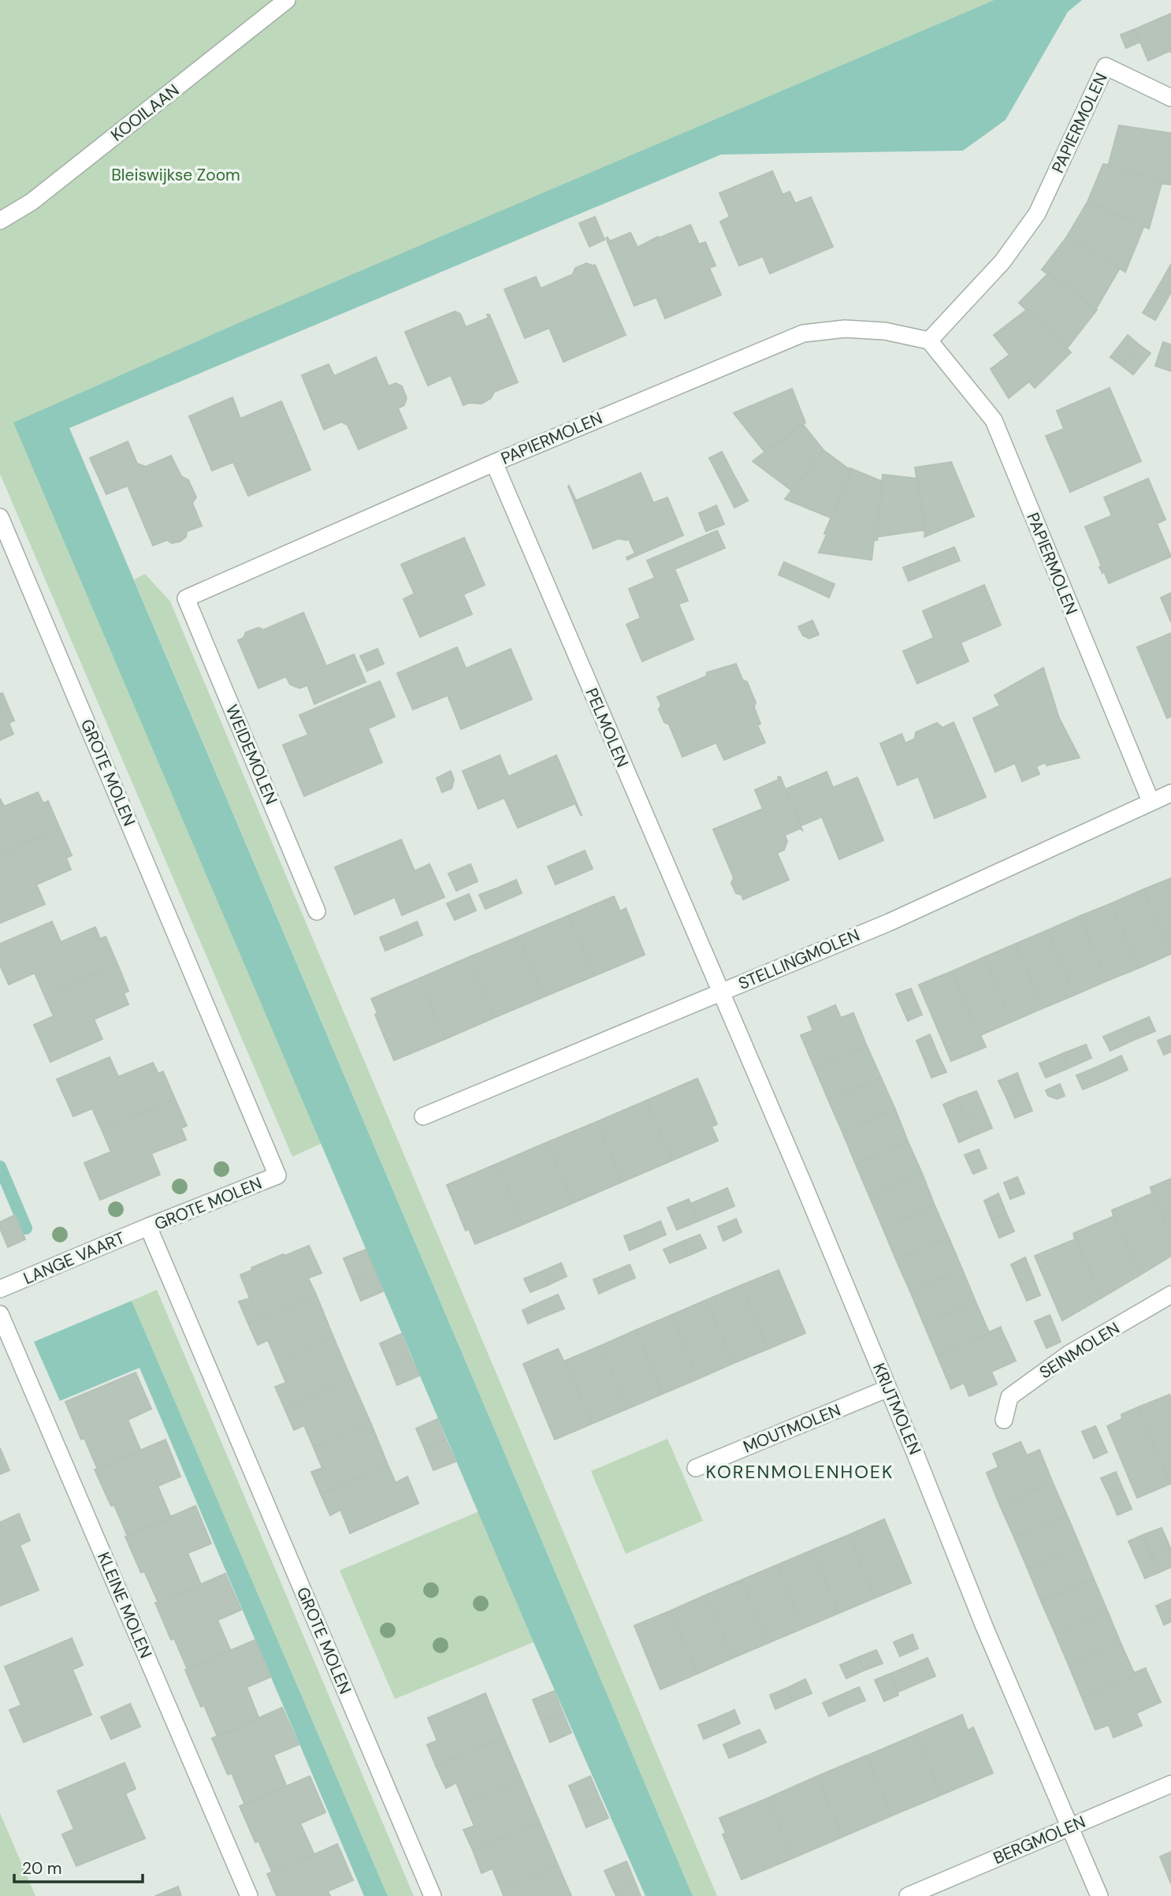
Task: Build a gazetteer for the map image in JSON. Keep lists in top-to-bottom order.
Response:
{
  "streets": {
    "street": [
      "KOOILAAN",
      "PAPIERMOLEN",
      "PELMOLEN",
      "WEIDEMOLEN",
      "GROTE MOLEN",
      "STELLINGMOLEN",
      "LANGE VAART",
      "SEINMOLEN",
      "KRIJTMOLEN",
      "MOUTMOLEN",
      "KLEINE MOLEN",
      "BERGMOLEN"
    ]
  },
  "crossings": [
    ["PAPIERMOLEN", "PELMOLEN"],
    ["PAPIERMOLEN", "WEIDEMOLEN"],
    ["PAPIERMOLEN", "STELLINGMOLEN"],
    ["PELMOLEN", "STELLINGMOLEN"],
    ["PELMOLEN", "KRIJTMOLEN"],
    ["GROTE MOLEN", "LANGE VAART"],
    ["STELLINGMOLEN", "KRIJTMOLEN"],
    ["KRIJTMOLEN", "MOUTMOLEN"],
    ["KRIJTMOLEN", "BERGMOLEN"]
  ],
  "districts": ["KORENMOLENHOEK"],
  "parks": ["Bleiswijkse Zoom"],
  "scale_bar": "20 m"
}
